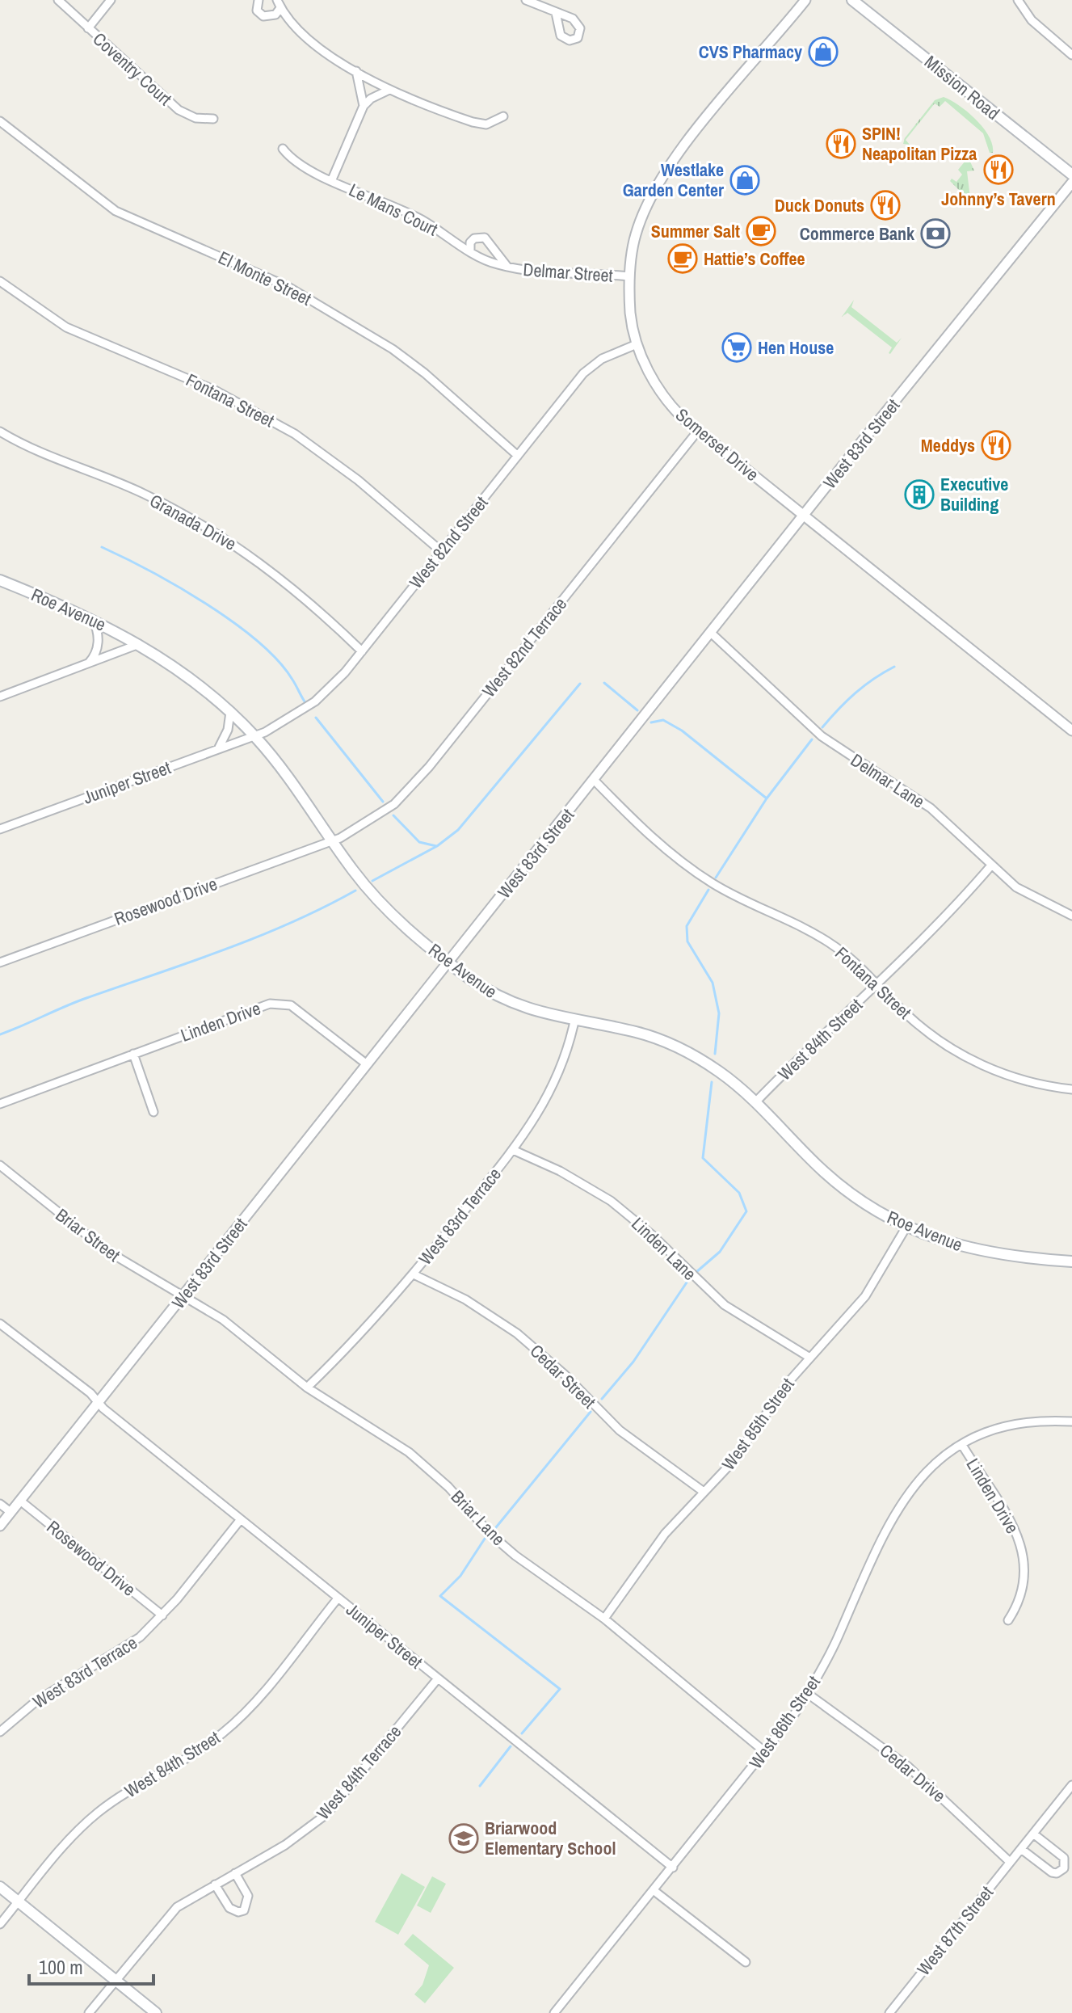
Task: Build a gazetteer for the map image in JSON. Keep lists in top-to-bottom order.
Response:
{
  "streets": {
    "main road": ["Mission Road", "Roe Avenue"],
    "street": [
      "Coventry Court",
      "Le Mans Court",
      "Delmar Street",
      "El Monte Street",
      "Fontana Street",
      "West 83rd Street",
      "Somerset Drive",
      "Granada Drive",
      "West 82nd Street",
      "West 82nd Terrace",
      "Delmar Lane",
      "Juniper Street",
      "Rosewood Drive",
      "Linden Drive",
      "West 84th Street",
      "West 83rd Terrace",
      "Briar Street",
      "Linden Lane",
      "Cedar Street",
      "West 85th Street",
      "Briar Lane",
      "West 86th Street",
      "West 84th Terrace",
      "Cedar Drive",
      "West 87th Street"
    ]
  },
  "crossings": [
    ["Le Mans Court", "Delmar Street"],
    ["Delmar Street", "Somerset Drive"],
    ["El Monte Street", "West 82nd Street"],
    ["Fontana Street", "West 83rd Street"],
    ["Fontana Street", "West 82nd Street"],
    ["Fontana Street", "West 84th Street"],
    ["West 83rd Street", "Somerset Drive"],
    ["West 83rd Street", "Roe Avenue"],
    ["West 83rd Street", "Delmar Lane"],
    ["West 83rd Street", "Juniper Street"],
    ["West 83rd Street", "Rosewood Drive"],
    ["West 83rd Street", "Linden Drive"],
    ["West 83rd Street", "Briar Street"],
    ["West 83rd Street", "Briar Lane"],
    ["Somerset Drive", "West 82nd Street"],
    ["Somerset Drive", "West 82nd Terrace"],
    ["Granada Drive", "West 82nd Street"],
    ["West 82nd Street", "Roe Avenue"],
    ["West 82nd Street", "Juniper Street"],
    ["Roe Avenue", "West 82nd Terrace"],
    ["Roe Avenue", "Juniper Street"],
    ["Roe Avenue", "Rosewood Drive"],
    ["Roe Avenue", "West 84th Street"],
    ["Roe Avenue", "West 83rd Terrace"],
    ["Roe Avenue", "West 85th Street"],
    ["West 82nd Terrace", "Rosewood Drive"],
    ["Delmar Lane", "West 84th Street"],
    ["Juniper Street", "West 84th Street"],
    ["Juniper Street", "West 83rd Terrace"],
    ["Juniper Street", "West 86th Street"],
    ["Juniper Street", "West 84th Terrace"],
    ["Rosewood Drive", "West 83rd Terrace"],
    ["Linden Drive", "West 86th Street"],
    ["West 83rd Terrace", "Linden Lane"],
    ["West 83rd Terrace", "Cedar Street"],
    ["West 83rd Terrace", "Briar Lane"],
    ["Briar Street", "Briar Lane"],
    ["Linden Lane", "West 85th Street"],
    ["Cedar Street", "West 85th Street"],
    ["West 85th Street", "Briar Lane"],
    ["Briar Lane", "West 86th Street"],
    ["West 86th Street", "Cedar Drive"],
    ["Cedar Drive", "West 87th Street"]
  ],
  "places": {
    "shop": ["CVS Pharmacy", "Westlake Garden Center"],
    "restaurant": [
      "SPIN! Neapolitan Pizza",
      "Johnny’s Tavern",
      "Duck Donuts",
      "Meddys"
    ],
    "cafe": ["Summer Salt", "Hattie’s Coffee"],
    "bank": ["Commerce Bank"],
    "supermarket": ["Hen House"],
    "building": ["Executive Building"],
    "school or university": ["Briarwood Elementary School"]
  },
  "scale_bar": "100 m"
}
